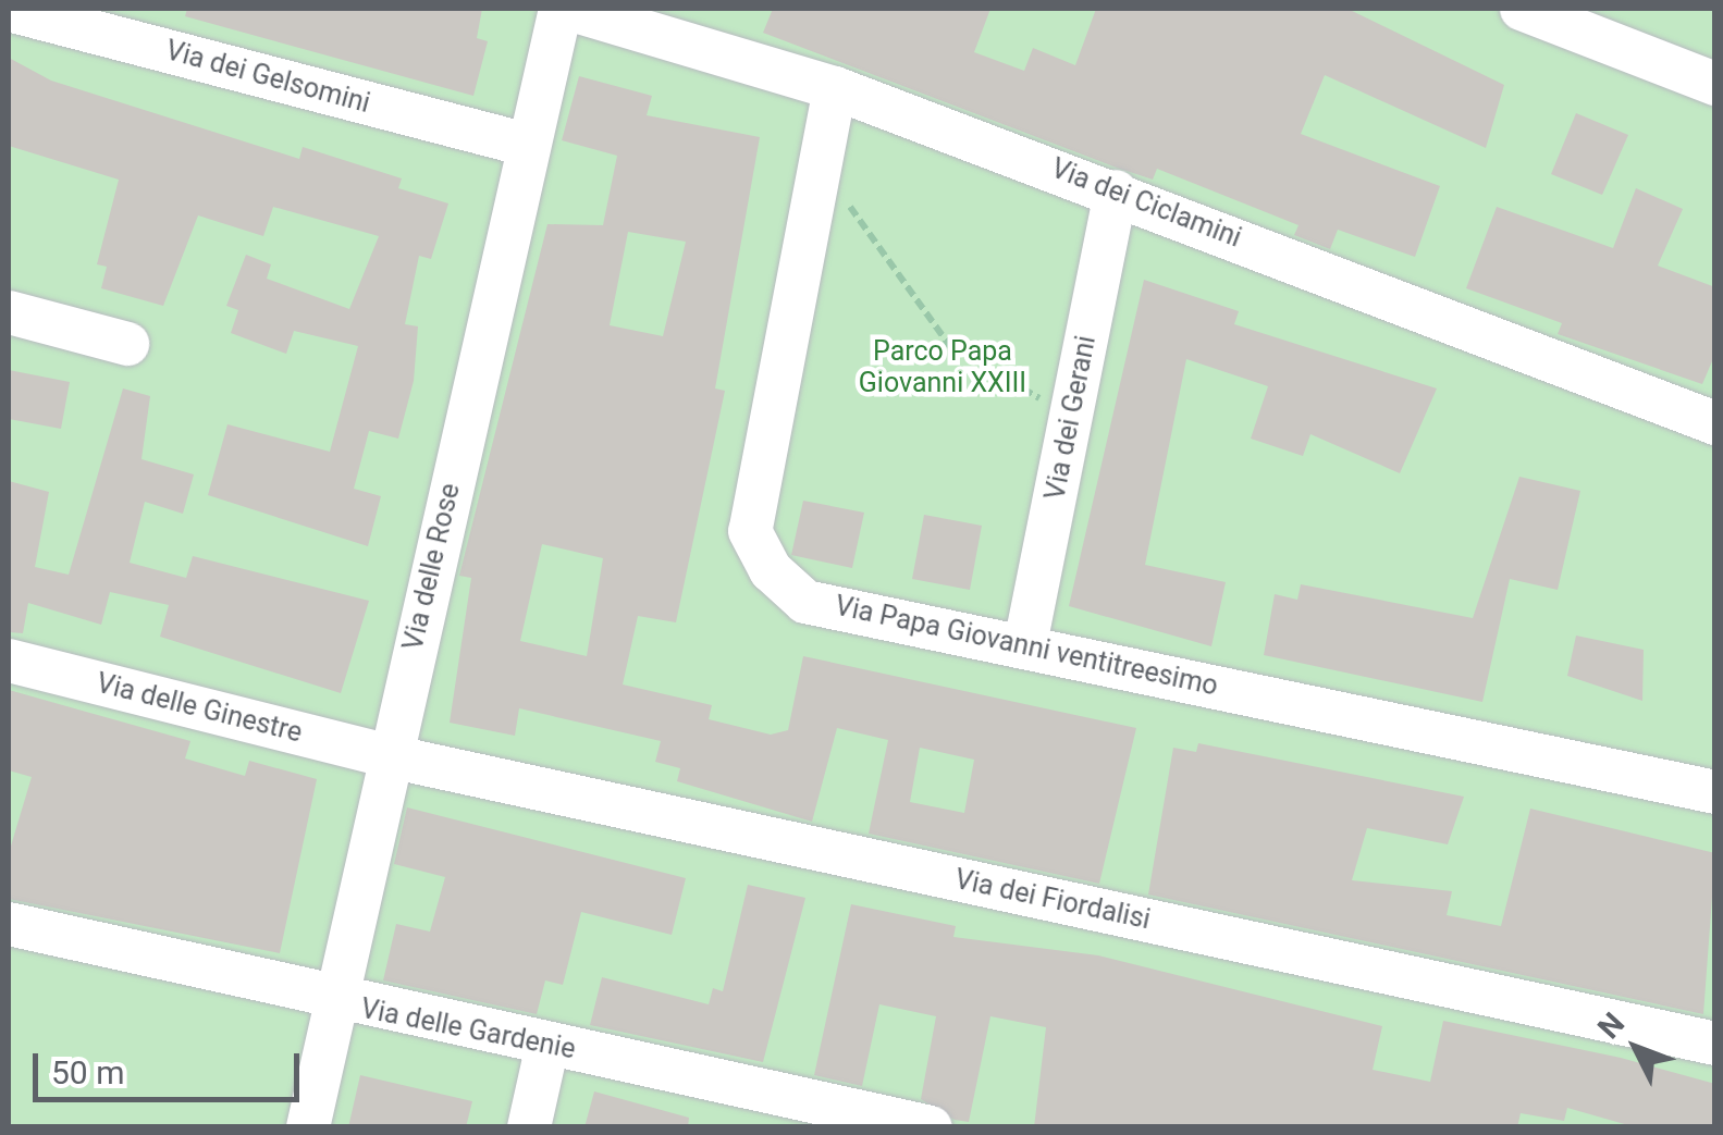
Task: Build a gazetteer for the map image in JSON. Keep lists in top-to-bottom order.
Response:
{
  "streets": {
    "street": [
      "Via dei Gelsomini",
      "Via dei Ciclamini",
      "Via dei Gerani",
      "Via delle Rose",
      "Via Papa Giovanni ventitreesimo",
      "Via delle Ginestre",
      "Via dei Fiordalisi",
      "Via delle Gardenie"
    ]
  },
  "crossings": [
    ["Via dei Gelsomini", "Via delle Rose"],
    ["Via dei Ciclamini", "Via dei Gerani"],
    ["Via dei Ciclamini", "Via delle Rose"],
    ["Via dei Ciclamini", "Via Papa Giovanni ventitreesimo"],
    ["Via dei Gerani", "Via Papa Giovanni ventitreesimo"],
    ["Via delle Rose", "Via delle Ginestre"],
    ["Via delle Rose", "Via dei Fiordalisi"],
    ["Via delle Rose", "Via delle Gardenie"],
    ["Via delle Ginestre", "Via dei Fiordalisi"]
  ],
  "parks": ["Parco Papa Giovanni XXIII"],
  "scale_bar": "50 m",
  "north": "top left"
}
